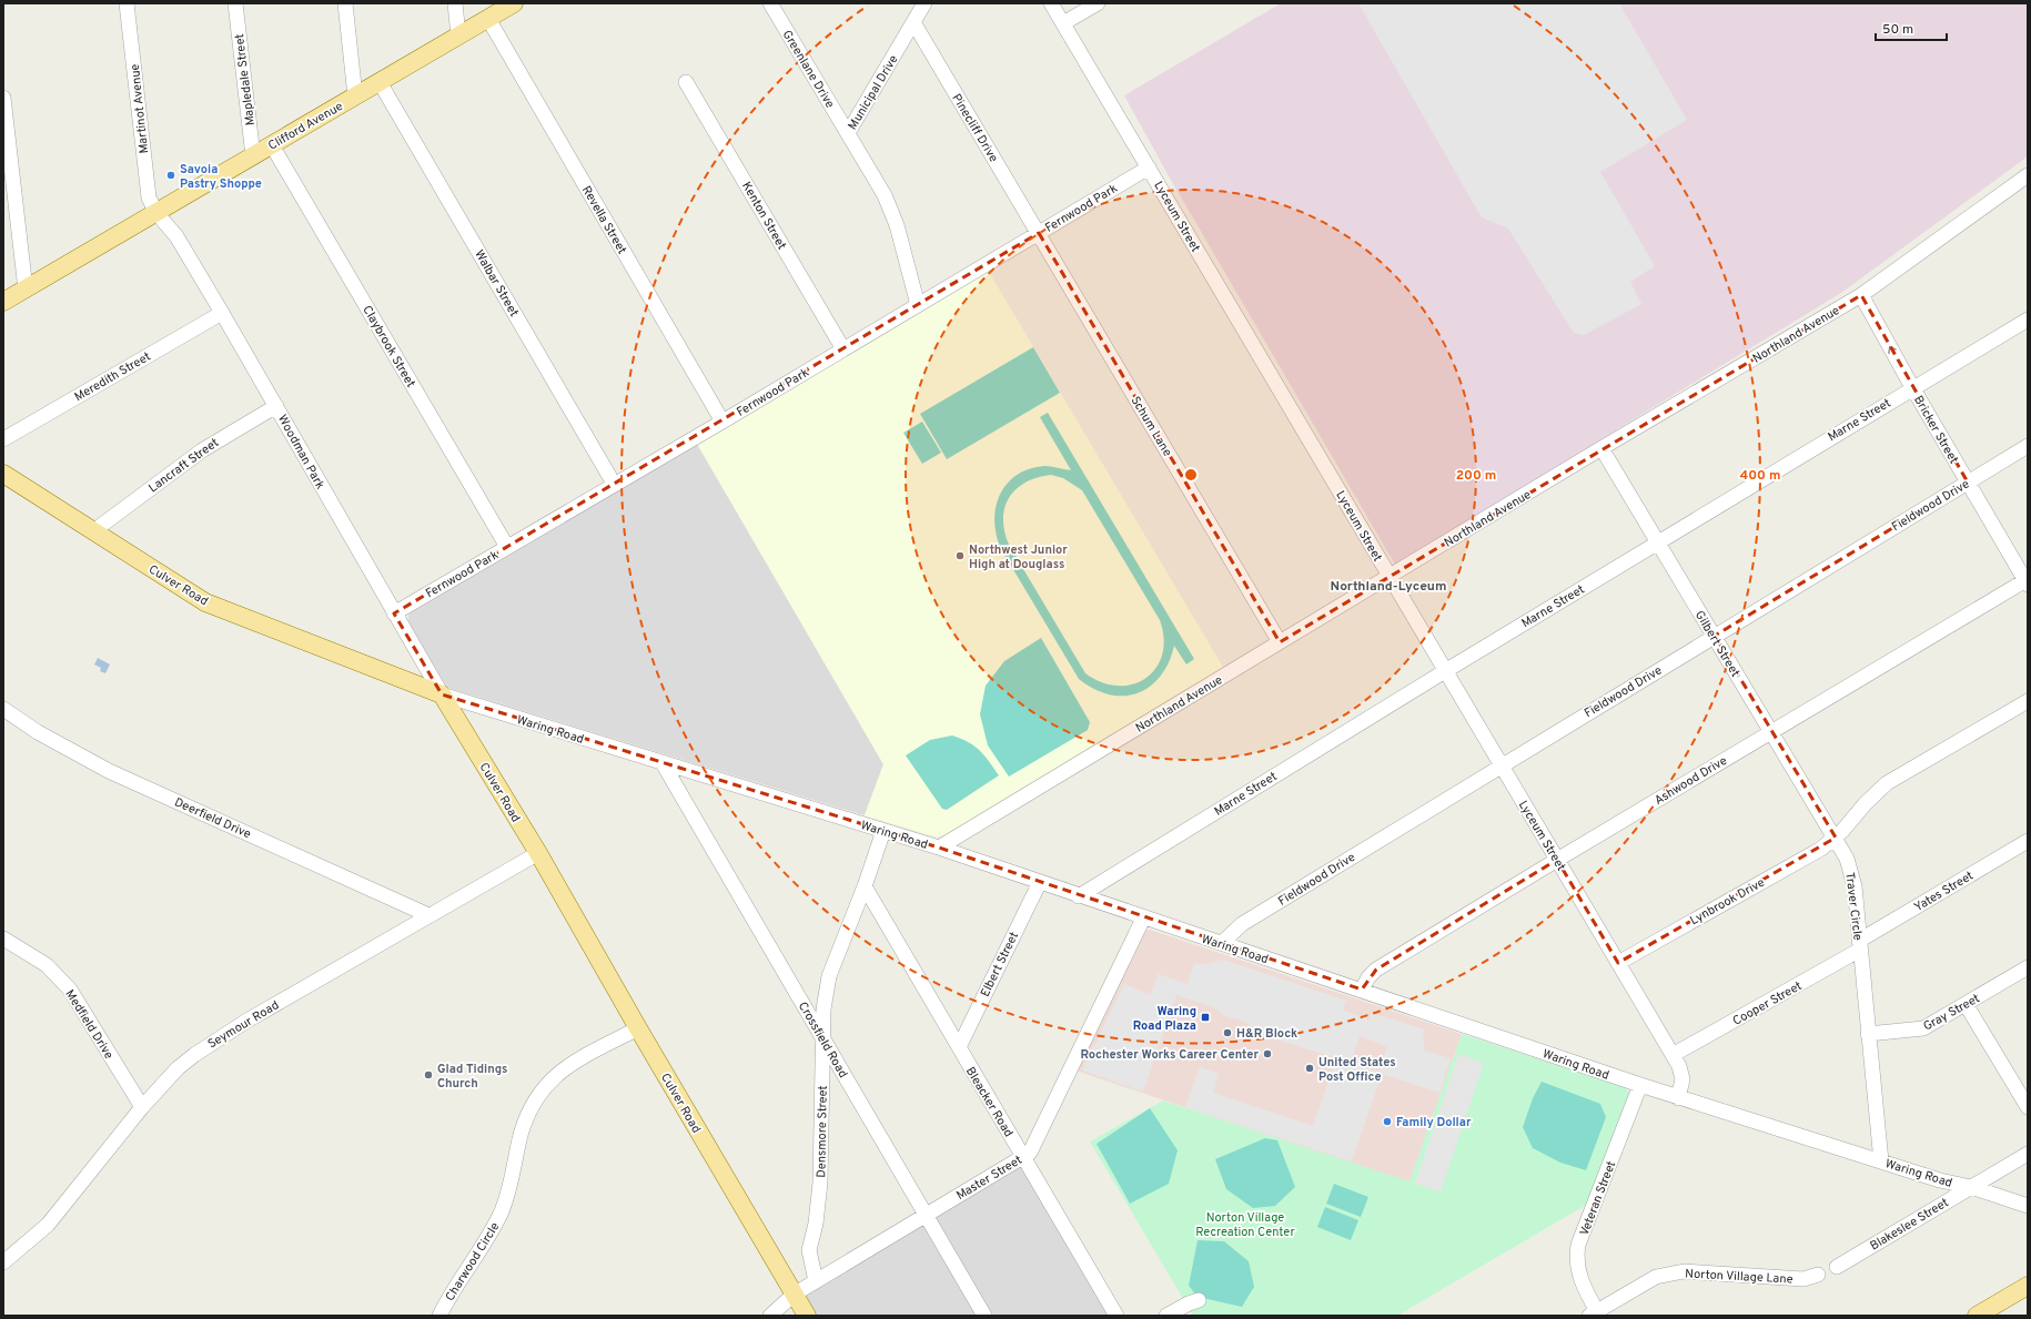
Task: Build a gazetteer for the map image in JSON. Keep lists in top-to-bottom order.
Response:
{
  "streets": {
    "main road": ["Clifford Avenue", "Culver Road"],
    "street": [
      "Greenlane Drive",
      "Mapledale Street",
      "Municipal Drive",
      "Martinot Avenue",
      "Pinecliff Drive",
      "Fernwood Park",
      "Kenton Street",
      "Lyceum Street",
      "Revella Street",
      "Walbar Street",
      "Northland Avenue",
      "Claybrook Street",
      "Meredith Street",
      "Marne Street",
      "Schum Lane",
      "Bricker Street",
      "Woodman Park",
      "Lancraft Street",
      "Fieldwood Drive",
      "Gilbert Street",
      "Waring Road",
      "Ashwood Drive",
      "Deerfield Drive",
      "Yates Street",
      "Lynbrook Drive",
      "Traver Circle",
      "Elbert Street",
      "Cooper Street",
      "Gray Street",
      "Medfield Drive",
      "Seymour Road",
      "Crossfield Road",
      "Bleacker Road",
      "Densmore Street",
      "Master Street",
      "Veteran Street",
      "Blakeslee Street",
      "Charwood Circle",
      "Norton Village Lane"
    ]
  },
  "crossings": [
    ["Greenlane Drive", "Municipal Drive"],
    ["Mapledale Street", "Clifford Avenue"],
    ["Municipal Drive", "Pinecliff Drive"],
    ["Municipal Drive", "Fernwood Park"],
    ["Martinot Avenue", "Clifford Avenue"],
    ["Martinot Avenue", "Woodman Park"],
    ["Clifford Avenue", "Revella Street"],
    ["Clifford Avenue", "Walbar Street"],
    ["Clifford Avenue", "Claybrook Street"],
    ["Clifford Avenue", "Woodman Park"],
    ["Pinecliff Drive", "Fernwood Park"],
    ["Pinecliff Drive", "Schum Lane"],
    ["Fernwood Park", "Kenton Street"],
    ["Fernwood Park", "Lyceum Street"],
    ["Fernwood Park", "Revella Street"],
    ["Fernwood Park", "Walbar Street"],
    ["Fernwood Park", "Claybrook Street"],
    ["Fernwood Park", "Schum Lane"],
    ["Fernwood Park", "Woodman Park"],
    ["Lyceum Street", "Northland Avenue"],
    ["Lyceum Street", "Marne Street"],
    ["Lyceum Street", "Fieldwood Drive"],
    ["Lyceum Street", "Waring Road"],
    ["Lyceum Street", "Ashwood Drive"],
    ["Lyceum Street", "Lynbrook Drive"],
    ["Lyceum Street", "Cooper Street"],
    ["Northland Avenue", "Schum Lane"],
    ["Northland Avenue", "Bricker Street"],
    ["Northland Avenue", "Gilbert Street"],
    ["Northland Avenue", "Waring Road"],
    ["Meredith Street", "Woodman Park"],
    ["Marne Street", "Bricker Street"],
    ["Marne Street", "Gilbert Street"],
    ["Marne Street", "Waring Road"],
    ["Bricker Street", "Fieldwood Drive"],
    ["Bricker Street", "Ashwood Drive"],
    ["Woodman Park", "Lancraft Street"],
    ["Woodman Park", "Culver Road"],
    ["Woodman Park", "Waring Road"],
    ["Lancraft Street", "Culver Road"],
    ["Fieldwood Drive", "Gilbert Street"],
    ["Fieldwood Drive", "Waring Road"],
    ["Culver Road", "Waring Road"],
    ["Culver Road", "Seymour Road"],
    ["Culver Road", "Master Street"],
    ["Culver Road", "Charwood Circle"],
    ["Gilbert Street", "Ashwood Drive"],
    ["Gilbert Street", "Lynbrook Drive"],
    ["Gilbert Street", "Traver Circle"],
    ["Waring Road", "Ashwood Drive"],
    ["Waring Road", "Traver Circle"],
    ["Waring Road", "Elbert Street"],
    ["Waring Road", "Crossfield Road"],
    ["Waring Road", "Densmore Street"],
    ["Waring Road", "Master Street"],
    ["Waring Road", "Veteran Street"],
    ["Waring Road", "Blakeslee Street"],
    ["Deerfield Drive", "Seymour Road"],
    ["Yates Street", "Traver Circle"],
    ["Yates Street", "Cooper Street"],
    ["Lynbrook Drive", "Traver Circle"],
    ["Traver Circle", "Cooper Street"],
    ["Traver Circle", "Gray Street"],
    ["Elbert Street", "Bleacker Road"],
    ["Medfield Drive", "Seymour Road"],
    ["Crossfield Road", "Densmore Street"],
    ["Crossfield Road", "Master Street"],
    ["Bleacker Road", "Densmore Street"],
    ["Bleacker Road", "Master Street"],
    ["Densmore Street", "Master Street"],
    ["Veteran Street", "Norton Village Lane"]
  ],
  "districts": ["Northland-Lyceum"],
  "parks": ["Norton Village Recreation Center"],
  "places": {
    "other": [
      "Savoia Pastry Shoppe",
      "Northwest Junior High at Douglass",
      "H&R Block",
      "Rochester Works Career Center",
      "United States Post Office",
      "Glad Tidings Church",
      "Family Dollar"
    ],
    "transit": ["Waring Road Plaza"]
  },
  "scale_bar": "50 m",
  "rings": ["200 m", "400 m"]
}
